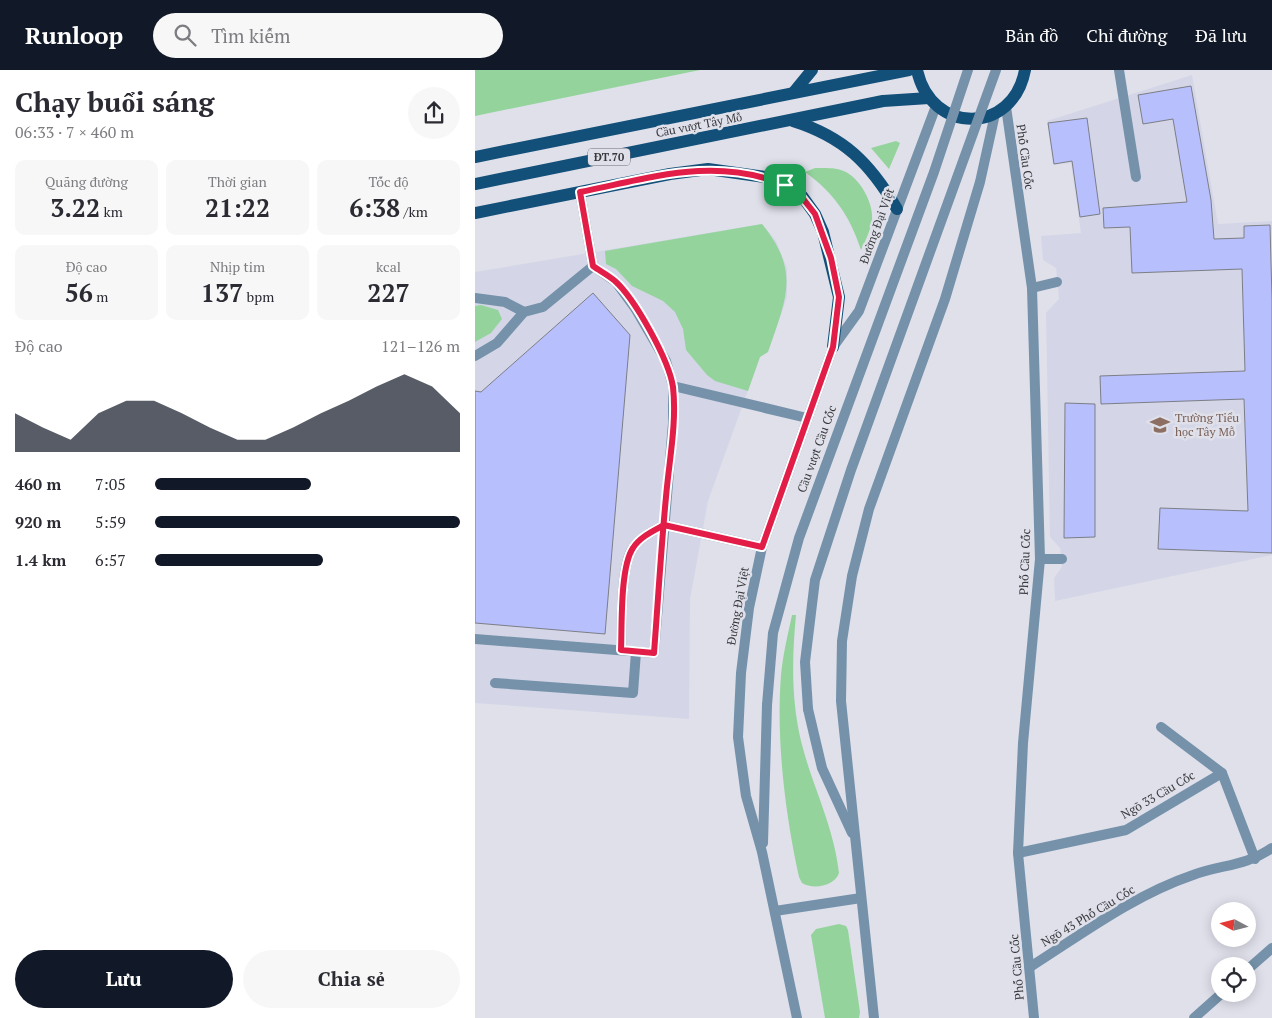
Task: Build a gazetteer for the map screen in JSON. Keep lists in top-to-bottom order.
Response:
{
  "streets": {
    "main road": ["Cầu vượt Tây Mỗ", "ĐT.70"],
    "street": [
      "Phố Cầu Cốc",
      "Đường Đại Việt",
      "Cầu vượt Cầu Cốc",
      "Ngõ 33 Cầu Cốc",
      "Ngõ 43 Phố Cầu Cốc"
    ]
  },
  "crossings": [
    ["Cầu vượt Tây Mỗ", "Đường Đại Việt"],
    ["Phố Cầu Cốc", "Ngõ 33 Cầu Cốc"],
    ["Phố Cầu Cốc", "Ngõ 43 Phố Cầu Cốc"],
    ["Đường Đại Việt", "Cầu vượt Cầu Cốc"]
  ],
  "places": {
    "school or university": ["Trường Tiểu học Tây Mỗ"]
  },
  "north": "left",
  "page": {
    "header": "Runloop",
    "search": "Tìm kiếm",
    "nav": ["Bản đồ", "Chỉ đường", "Đã lưu"],
    "heading": ["Chạy buổi sáng", "06:33 · 7 × 460 m"],
    "stats": [
      ["Quãng đường", "3.22 km"],
      ["Thời gian", "21:22"],
      ["Tốc độ", "6:38 /km"],
      ["Độ cao", "56 m"],
      ["Nhịp tim", "137 bpm"],
      ["kcal", "227"]
    ],
    "chart": ["Độ cao", "121–126 m"],
    "list": [
      {
        "name": "460 m",
        "note": "7:05"
      },
      {
        "name": "920 m",
        "note": "5:59"
      },
      {
        "name": "1.4 km",
        "note": "6:57"
      }
    ],
    "buttons": ["Lưu", "Chia sẻ"]
  }
}
